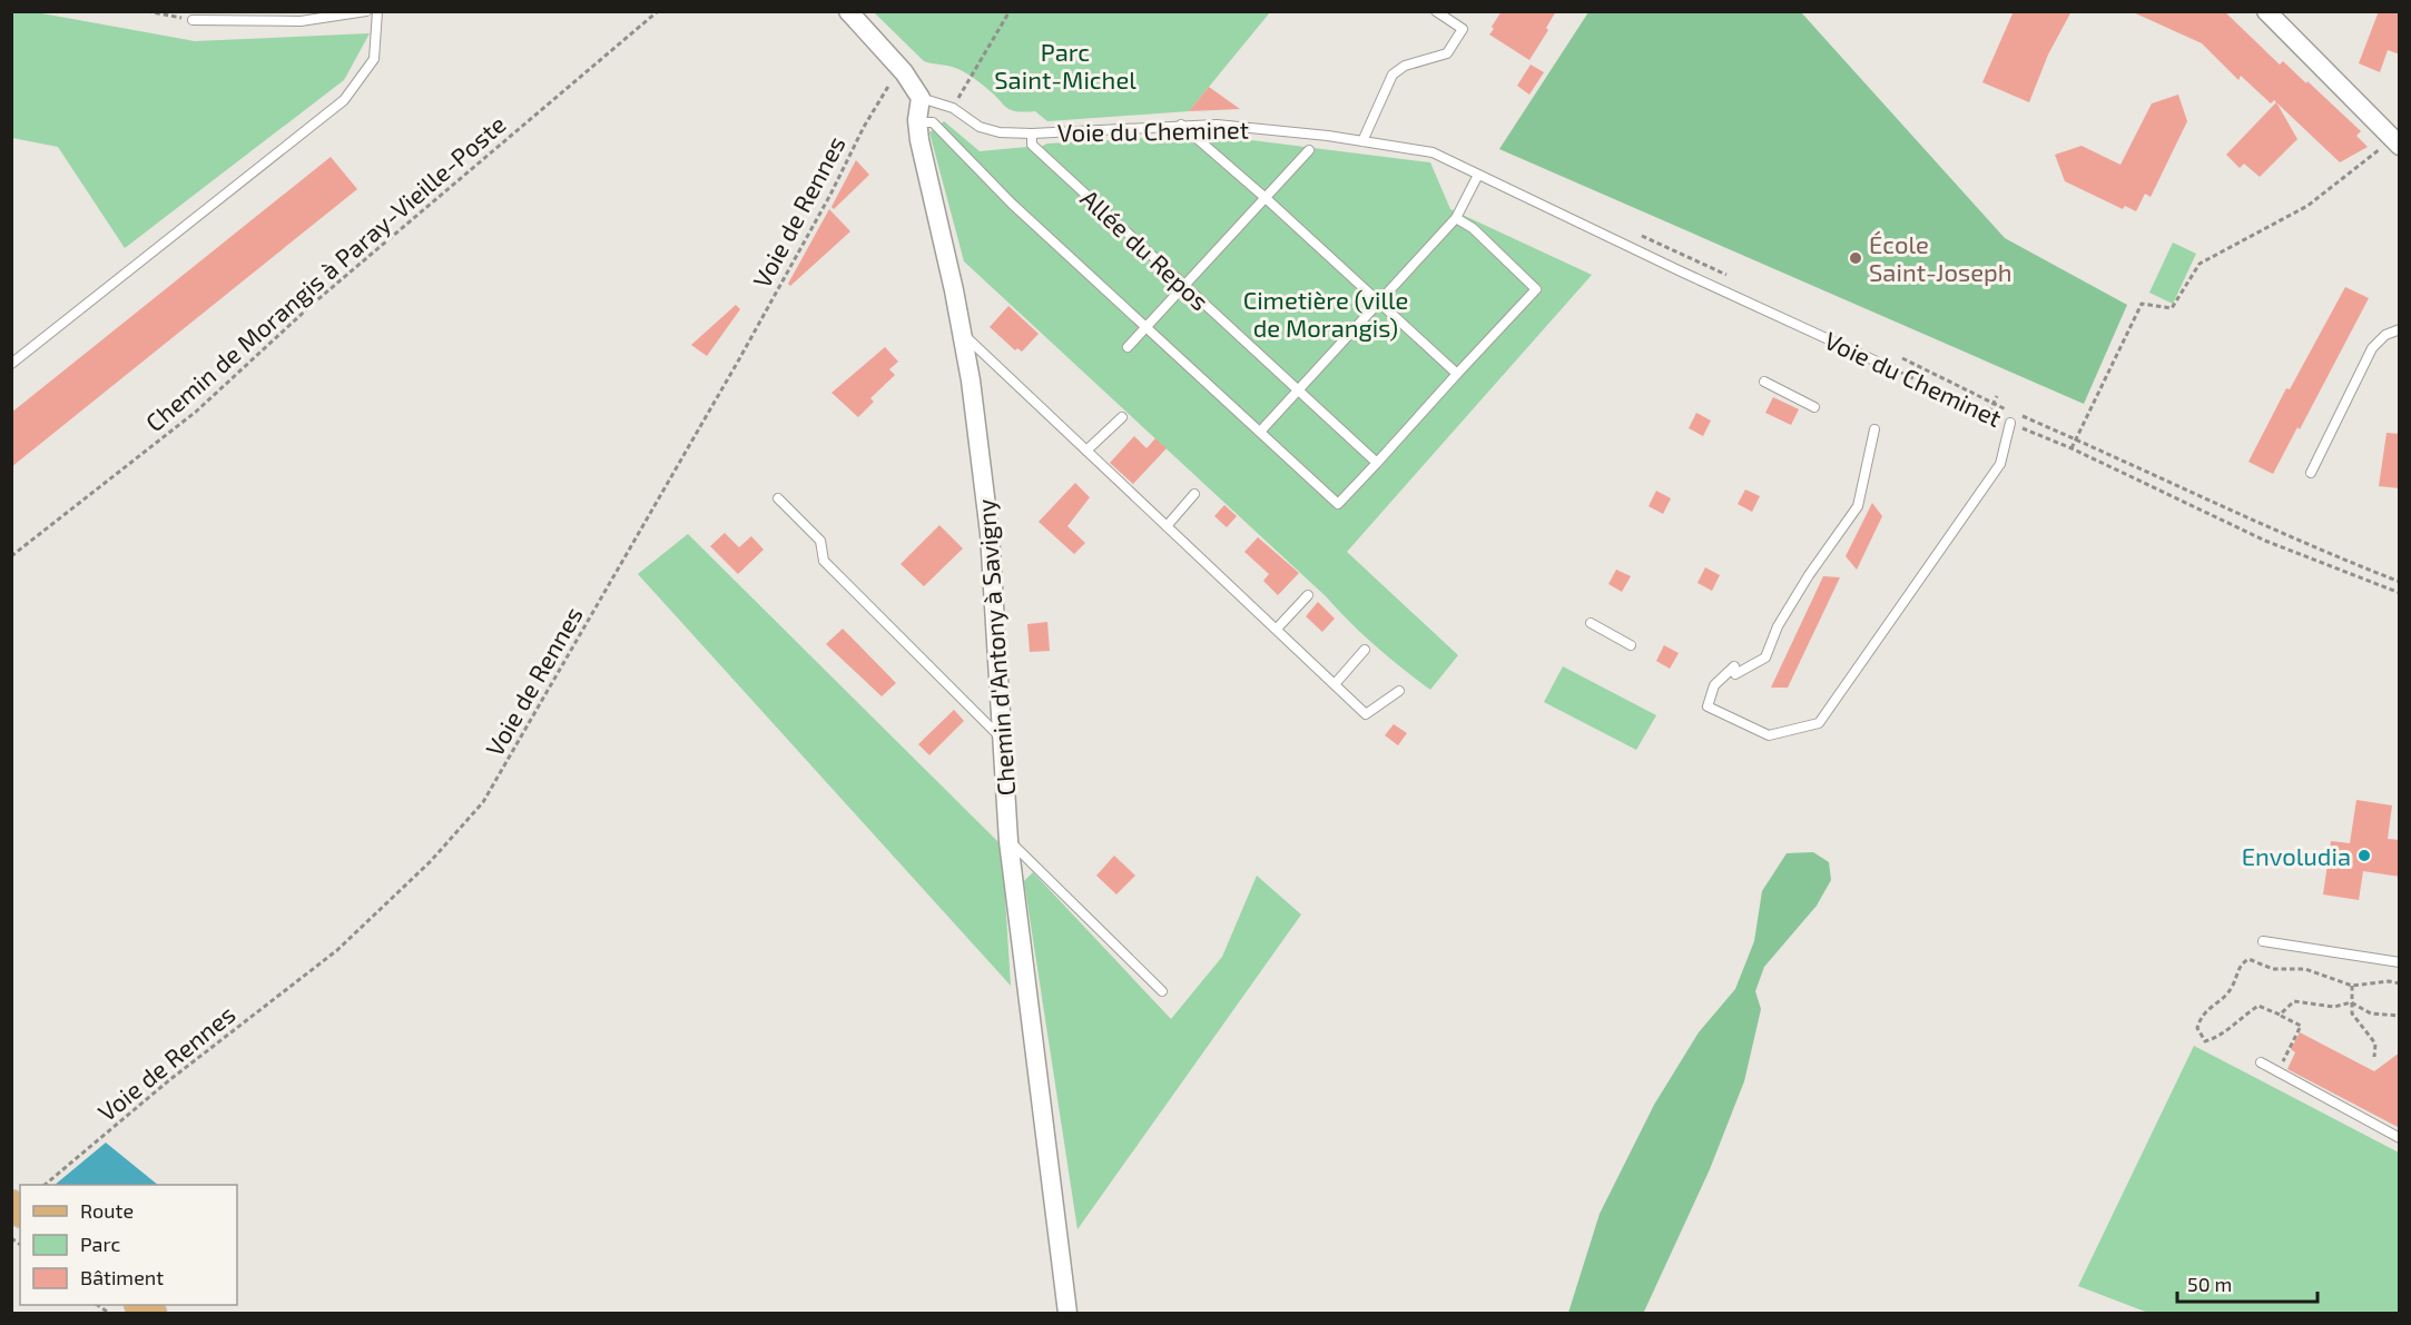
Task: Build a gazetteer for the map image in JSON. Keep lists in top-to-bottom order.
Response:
{
  "streets": {
    "street": ["Chemin d'Antony à Savigny"],
    "lane": ["Voie du Cheminet", "Allée du Repos"],
    "path": ["Voie de Rennes", "Chemin de Morangis à Paray-Vieille-Poste"]
  },
  "crossings": [
    ["Voie du Cheminet", "Allée du Repos"],
    ["Voie du Cheminet", "Chemin d'Antony à Savigny"]
  ],
  "parks": ["Parc Saint-Michel", "Cimetière (ville de Morangis)"],
  "places": ["École Saint-Joseph", "Envoludia"],
  "legend": ["Route", "Parc", "Bâtiment"],
  "scale_bar": "50 m"
}
